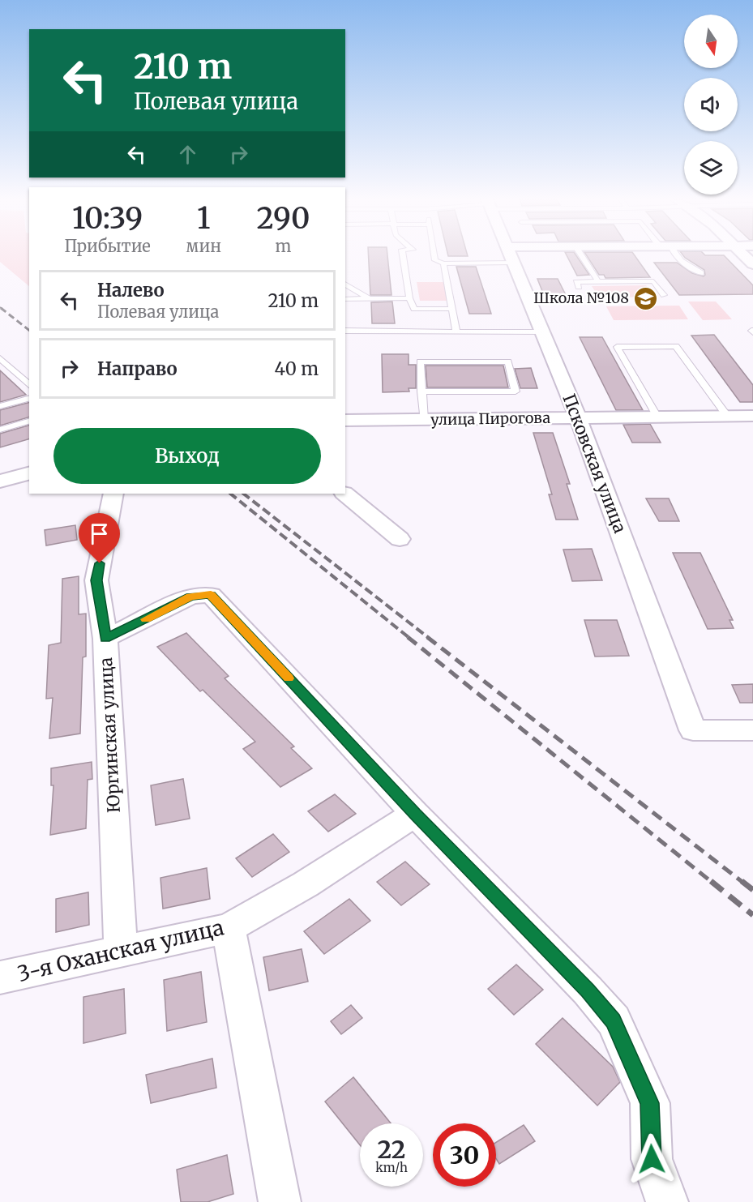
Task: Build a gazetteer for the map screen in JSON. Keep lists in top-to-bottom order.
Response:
{
  "streets": {
    "street": [
      "улица Пирогова",
      "Псковская улица",
      "Юргинская улица",
      "3-я Оханская улица"
    ]
  },
  "crossings": [
    ["улица Пирогова", "Псковская улица"],
    ["Юргинская улица", "3-я Оханская улица"]
  ],
  "places": {
    "school or university": ["Школа №108"]
  },
  "north": "bottom",
  "page": {
    "turn": ["210 m", "Полевая улица"],
    "eta": [
      "10:39",
      "Прибытие",
      "1",
      "мин",
      "290",
      "m"
    ],
    "list": [
      {
        "name": "Налево",
        "note": "Полевая улица",
        "value": "210 m"
      },
      {
        "name": "Направо",
        "value": "40 m"
      }
    ],
    "buttons": "Выход",
    "speed": "22 km/h",
    "limit": "30"
  }
}
